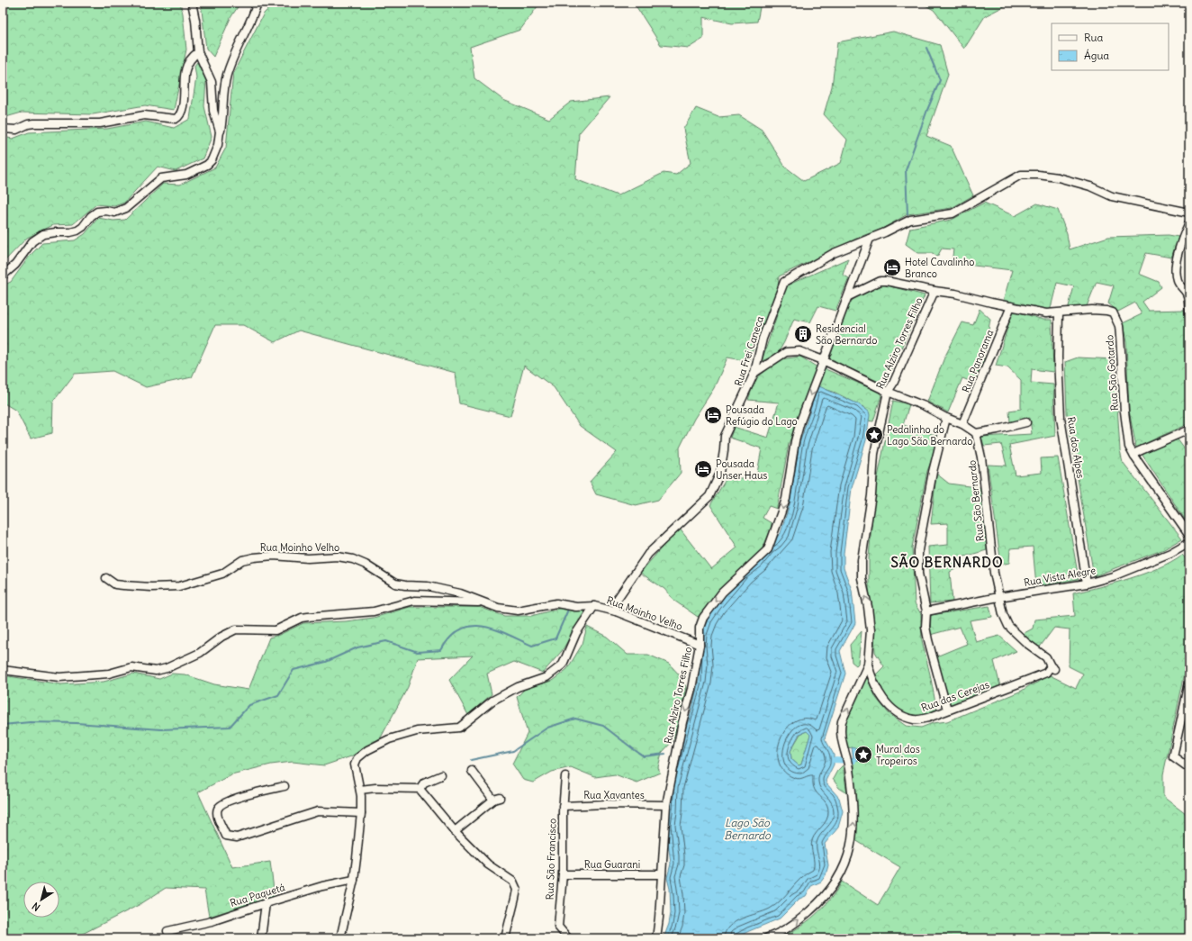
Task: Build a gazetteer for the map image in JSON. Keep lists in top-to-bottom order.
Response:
{
  "streets": {
    "street": [
      "Rua Alziro Torres Filho",
      "Rua Frei Caneca",
      "Rua Panorama",
      "Rua São Gotardo",
      "Rua dos Alpes",
      "Rua São Bernardo",
      "Rua Moinho Velho",
      "Rua Vista Alegre",
      "Rua das Cerejas",
      "Rua Xavantes",
      "Rua São Francisco",
      "Rua Guarani",
      "Rua Paquetá"
    ]
  },
  "crossings": [
    ["Rua Alziro Torres Filho", "Rua Frei Caneca"],
    ["Rua Alziro Torres Filho", "Rua São Gotardo"],
    ["Rua Alziro Torres Filho", "Rua Moinho Velho"],
    ["Rua Alziro Torres Filho", "Rua das Cerejas"],
    ["Rua Alziro Torres Filho", "Rua Xavantes"],
    ["Rua Alziro Torres Filho", "Rua Guarani"],
    ["Rua Frei Caneca", "Rua Moinho Velho"],
    ["Rua Panorama", "Rua São Gotardo"],
    ["Rua São Gotardo", "Rua dos Alpes"],
    ["Rua dos Alpes", "Rua Vista Alegre"],
    ["Rua São Bernardo", "Rua Vista Alegre"],
    ["Rua São Bernardo", "Rua das Cerejas"],
    ["Rua Xavantes", "Rua São Francisco"],
    ["Rua São Francisco", "Rua Guarani"]
  ],
  "districts": ["SÃO BERNARDO"],
  "water": ["Lago São Bernardo"],
  "places": {
    "hotel": ["Hotel Cavalinho Branco", "Pousada Refúgio do Lago", "Pousada Unser Haus"],
    "building": ["Residencial São Bernardo"],
    "place": ["Pedalinho do Lago São Bernardo", "Mural dos Tropeiros"]
  },
  "legend": ["Rua", "Água"],
  "north": "bottom left"
}
